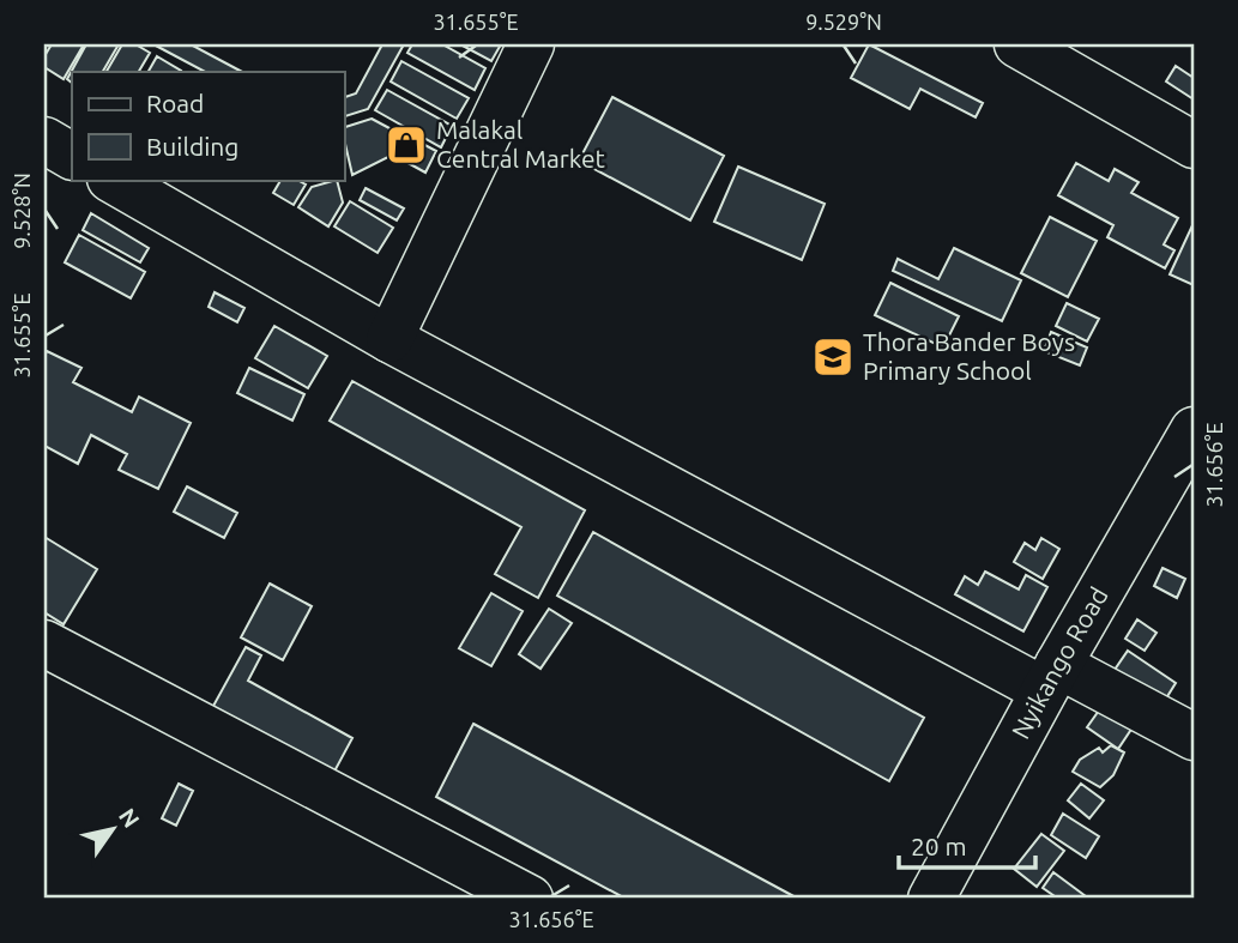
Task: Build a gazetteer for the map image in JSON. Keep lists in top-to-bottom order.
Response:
{
  "streets": {
    "street": ["Nyikango Road"]
  },
  "places": {
    "shop": ["Malakal Central Market"],
    "school or university": ["Thora Bander Boys Primary School"]
  },
  "legend": ["Road", "Building"],
  "scale_bar": "20 m",
  "north": "top right",
  "coordinates": [
    "31.655°E",
    "9.529°N",
    "9.528°N",
    "31.656°E"
  ]
}
